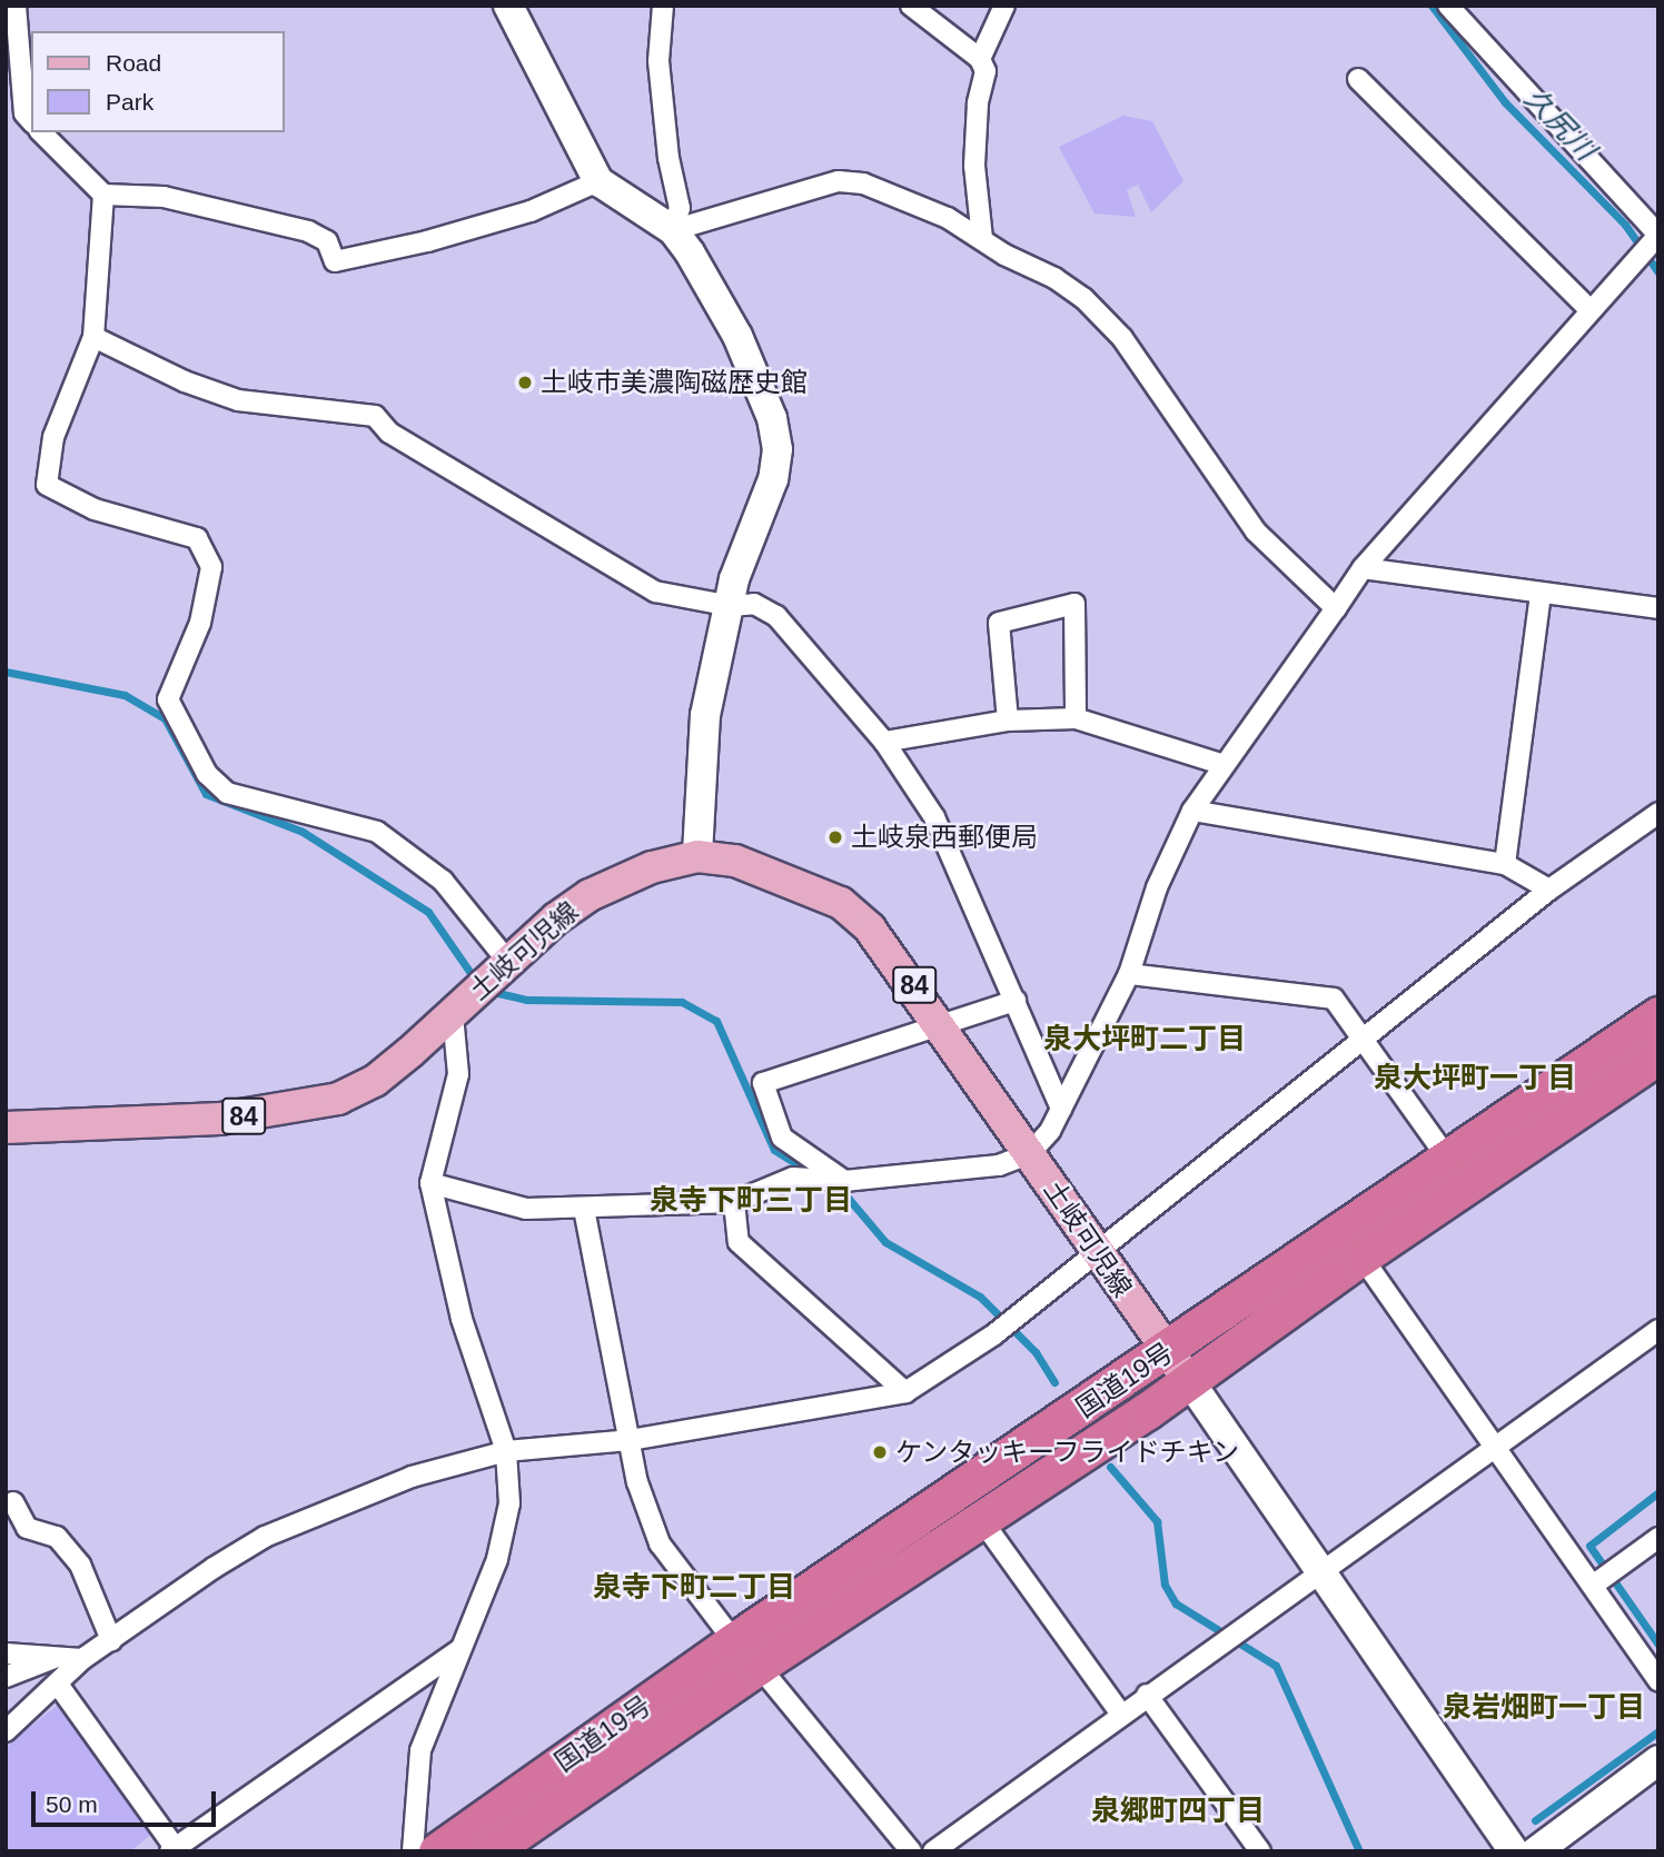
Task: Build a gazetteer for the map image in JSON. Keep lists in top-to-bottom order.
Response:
{
  "streets": {
    "highway": ["国道19号"],
    "main road": ["土岐可児線", "84"]
  },
  "crossings": [
    ["土岐可児線", "国道19号"]
  ],
  "districts": [
    "泉大坪町二丁目",
    "泉大坪町一丁目",
    "泉寺下町三丁目",
    "泉寺下町二丁目",
    "泉岩畑町一丁目",
    "泉郷町四丁目"
  ],
  "water": ["久尻川"],
  "places": ["土岐市美濃陶磁歴史館", "土岐泉西郵便局", "ケンタッキーフライドチキン"],
  "legend": ["Road", "Park"],
  "scale_bar": "50 m"
}
